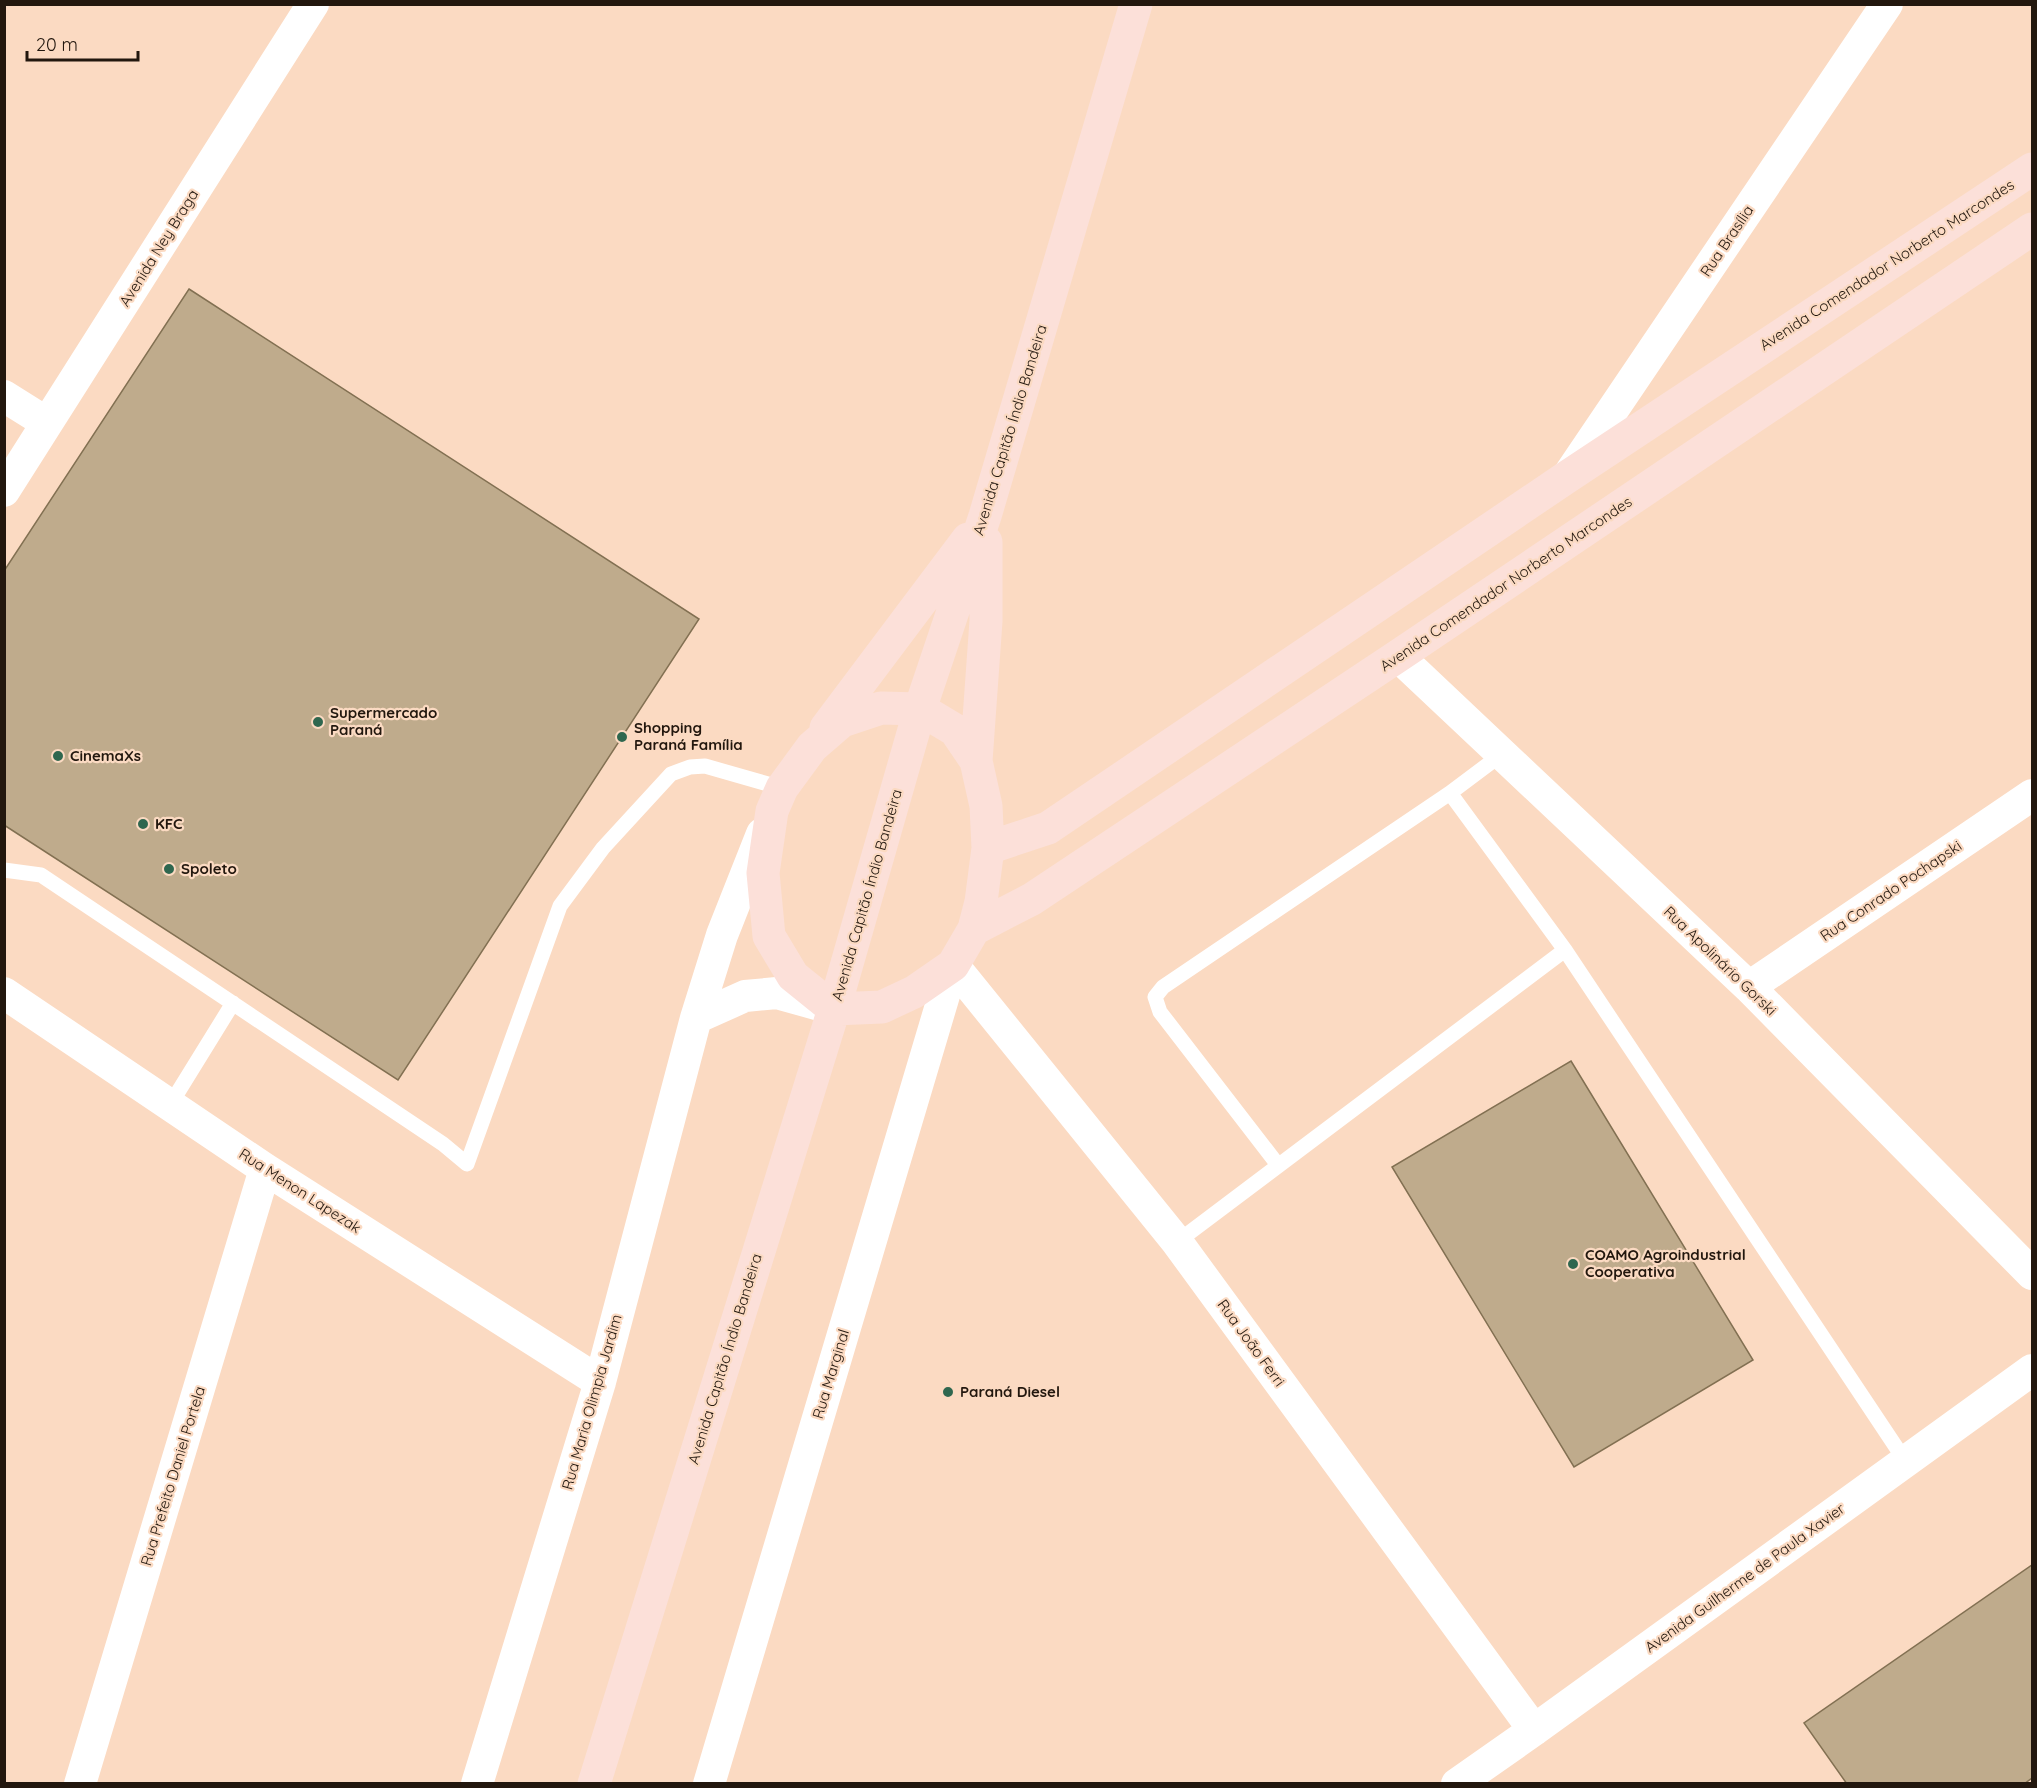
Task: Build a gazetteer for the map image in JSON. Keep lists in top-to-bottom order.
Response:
{
  "streets": {
    "street": [
      "Rua Brasília",
      "Avenida Ney Braga",
      "Avenida Comendador Norberto Marcondes",
      "Avenida Capitão Índio Bandeira",
      "Rua Conrado Pochapski",
      "Rua Apolinário Gorski",
      "Rua Menon Lapezak",
      "Rua João Ferri",
      "Rua Marginal",
      "Rua Maria Olimpia Jardim",
      "Rua Prefeito Daniel Portela",
      "Avenida Guilherme de Paula Xavier"
    ]
  },
  "crossings": [
    ["Rua Brasília", "Avenida Comendador Norberto Marcondes"],
    ["Avenida Comendador Norberto Marcondes", "Rua Apolinário Gorski"],
    ["Rua Conrado Pochapski", "Rua Apolinário Gorski"],
    ["Rua Menon Lapezak", "Rua Maria Olimpia Jardim"],
    ["Rua Menon Lapezak", "Rua Prefeito Daniel Portela"],
    ["Rua João Ferri", "Rua Marginal"],
    ["Rua João Ferri", "Avenida Guilherme de Paula Xavier"]
  ],
  "places": [
    "Supermercado Paraná",
    "Shopping Paraná Família",
    "CinemaXs",
    "KFC",
    "Spoleto",
    "COAMO Agroindustrial Cooperativa",
    "Paraná Diesel"
  ],
  "scale_bar": "20 m"
}
